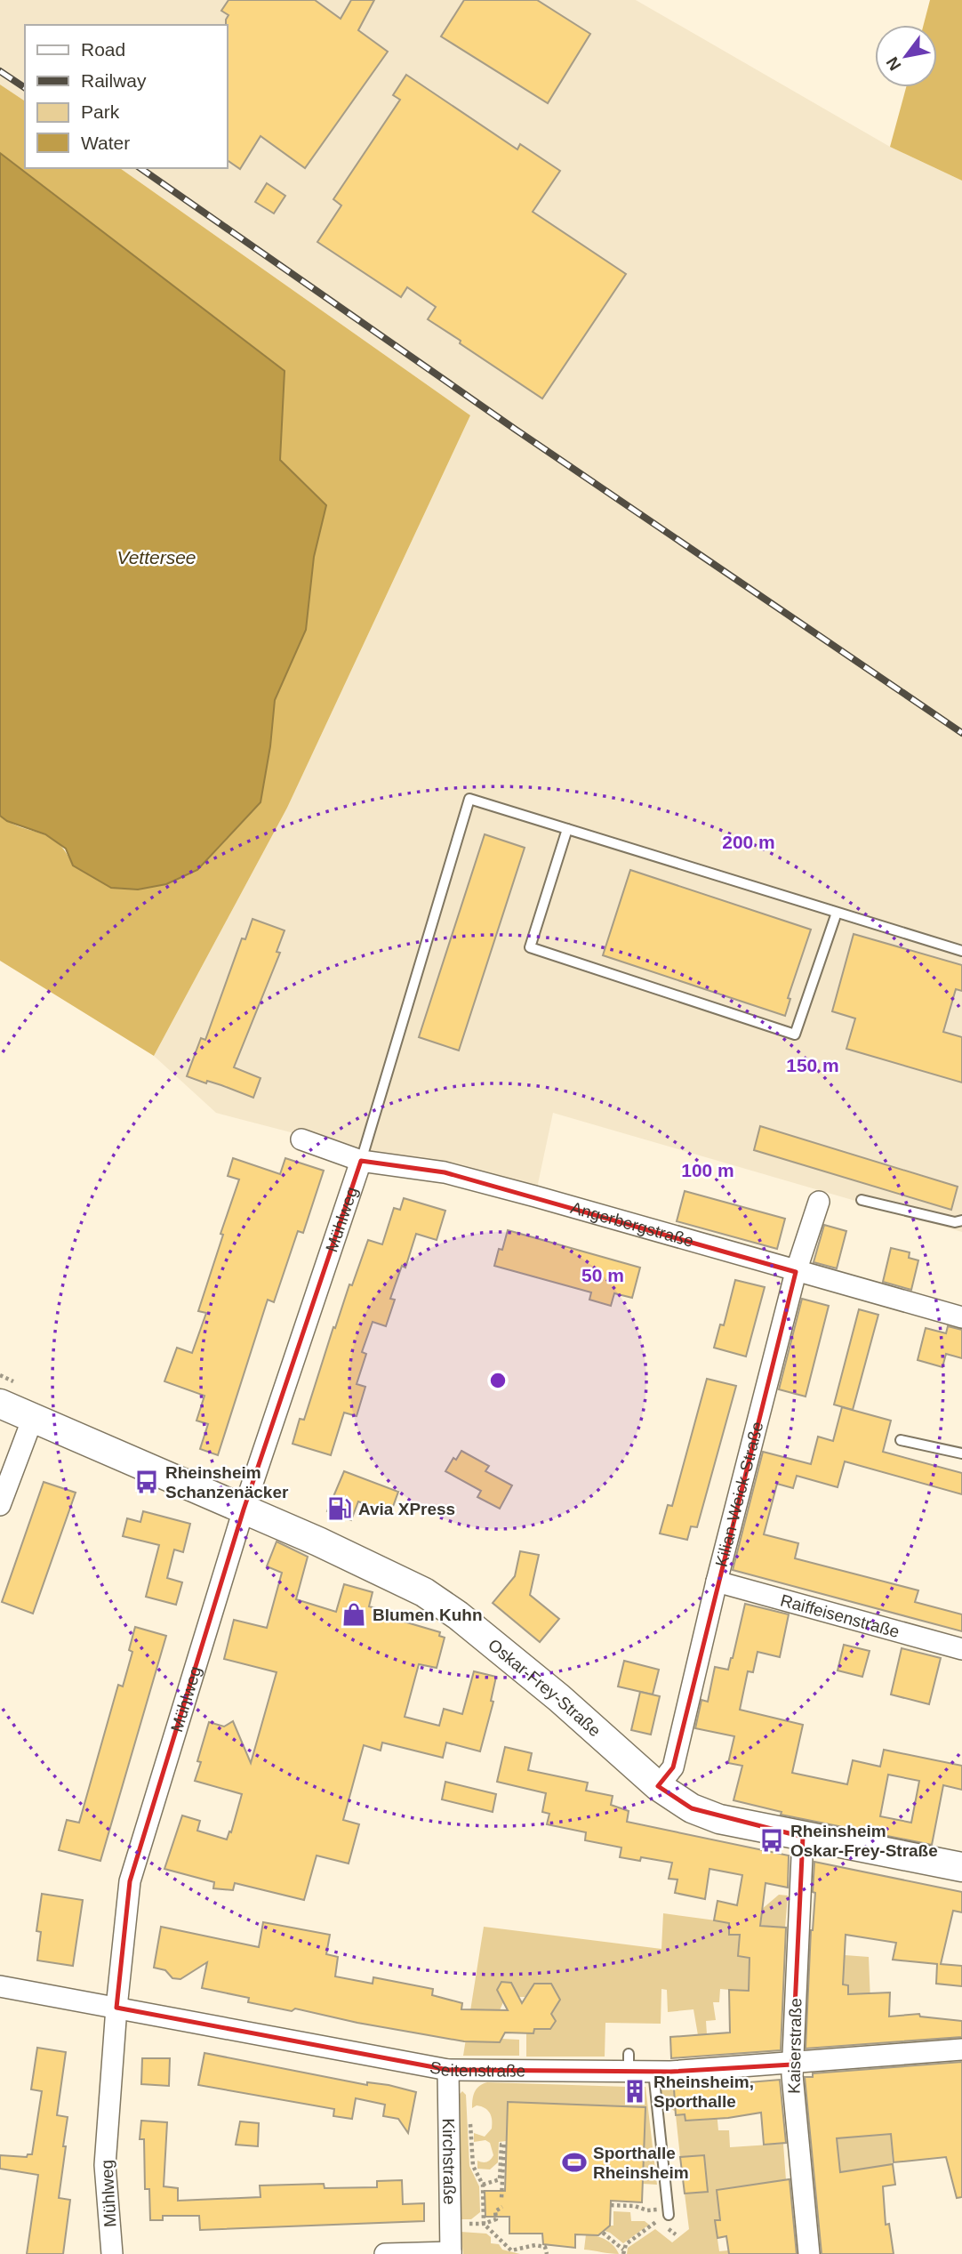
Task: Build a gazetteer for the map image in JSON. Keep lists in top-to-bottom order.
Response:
{
  "streets": {
    "street": [
      "Mühlweg",
      "Angerbergstraße",
      "Kilian-Weick-Straße",
      "Raiffeisenstraße",
      "Oskar-Frey-Straße",
      "Kaiserstraße",
      "Seitenstraße",
      "Kirchstraße"
    ]
  },
  "crossings": [
    ["Mühlweg", "Angerbergstraße"],
    ["Mühlweg", "Oskar-Frey-Straße"],
    ["Mühlweg", "Seitenstraße"],
    ["Angerbergstraße", "Kilian-Weick-Straße"],
    ["Kilian-Weick-Straße", "Raiffeisenstraße"],
    ["Kilian-Weick-Straße", "Oskar-Frey-Straße"],
    ["Oskar-Frey-Straße", "Kaiserstraße"],
    ["Kaiserstraße", "Seitenstraße"],
    ["Seitenstraße", "Kirchstraße"]
  ],
  "water": ["Vettersee"],
  "places": {
    "bus stop": ["Rheinsheim Schanzenäcker", "Rheinsheim Oskar-Frey-Straße"],
    "fuel station": ["Avia XPress"],
    "shop": ["Blumen Kuhn"],
    "building": ["Rheinsheim, Sporthalle"],
    "sports": ["Sporthalle Rheinsheim"]
  },
  "legend": [
    "Road",
    "Railway",
    "Park",
    "Water"
  ],
  "north": "bottom left",
  "rings": [
    "200 m",
    "150 m",
    "100 m",
    "50 m"
  ]
}
